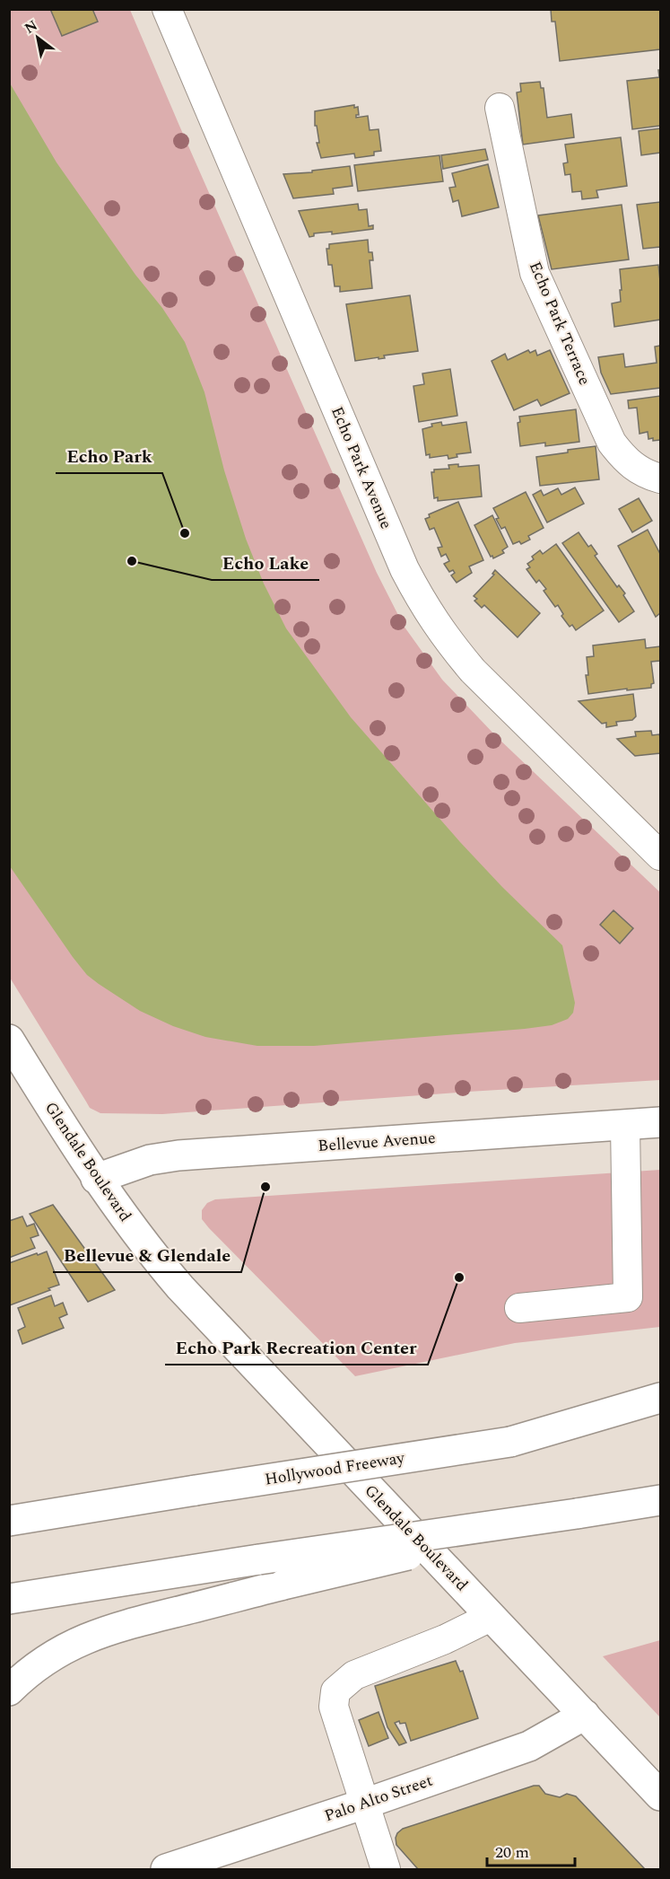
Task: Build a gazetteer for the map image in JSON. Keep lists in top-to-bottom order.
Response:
{
  "streets": {
    "main road": [
      "Bellevue Avenue",
      "Glendale Boulevard",
      "Hollywood Freeway",
      "Palo Alto Street"
    ],
    "street": ["Echo Park Terrace", "Echo Park Avenue"]
  },
  "crossings": [
    ["Bellevue Avenue", "Glendale Boulevard"],
    ["Glendale Boulevard", "Palo Alto Street"]
  ],
  "places": [
    "Echo Park",
    "Echo Lake",
    "Bellevue & Glendale",
    "Echo Park Recreation Center"
  ],
  "scale_bar": "20 m",
  "north": "top left"
}
